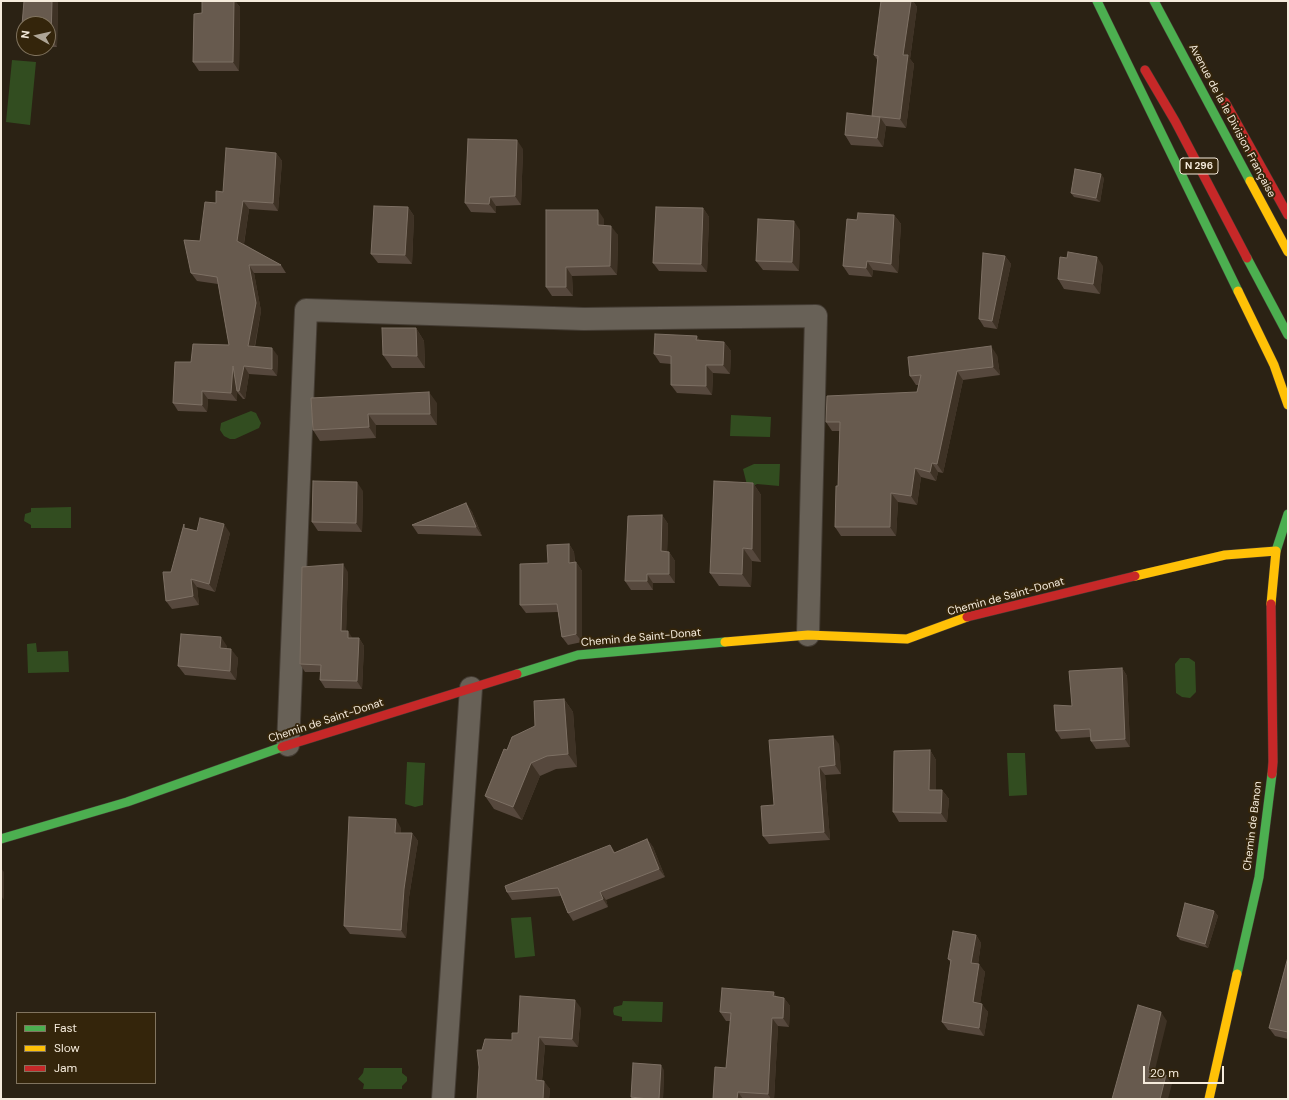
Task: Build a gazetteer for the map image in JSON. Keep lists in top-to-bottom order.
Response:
{
  "streets": {
    "main road": [
      "Avenue de la 1e Division Française",
      "N 296",
      "Chemin de Saint-Donat",
      "Chemin de Banon"
    ]
  },
  "crossings": [
    ["Chemin de Saint-Donat", "Chemin de Banon"]
  ],
  "legend": ["Fast", "Slow", "Jam"],
  "scale_bar": "20 m",
  "north": "left"
}
